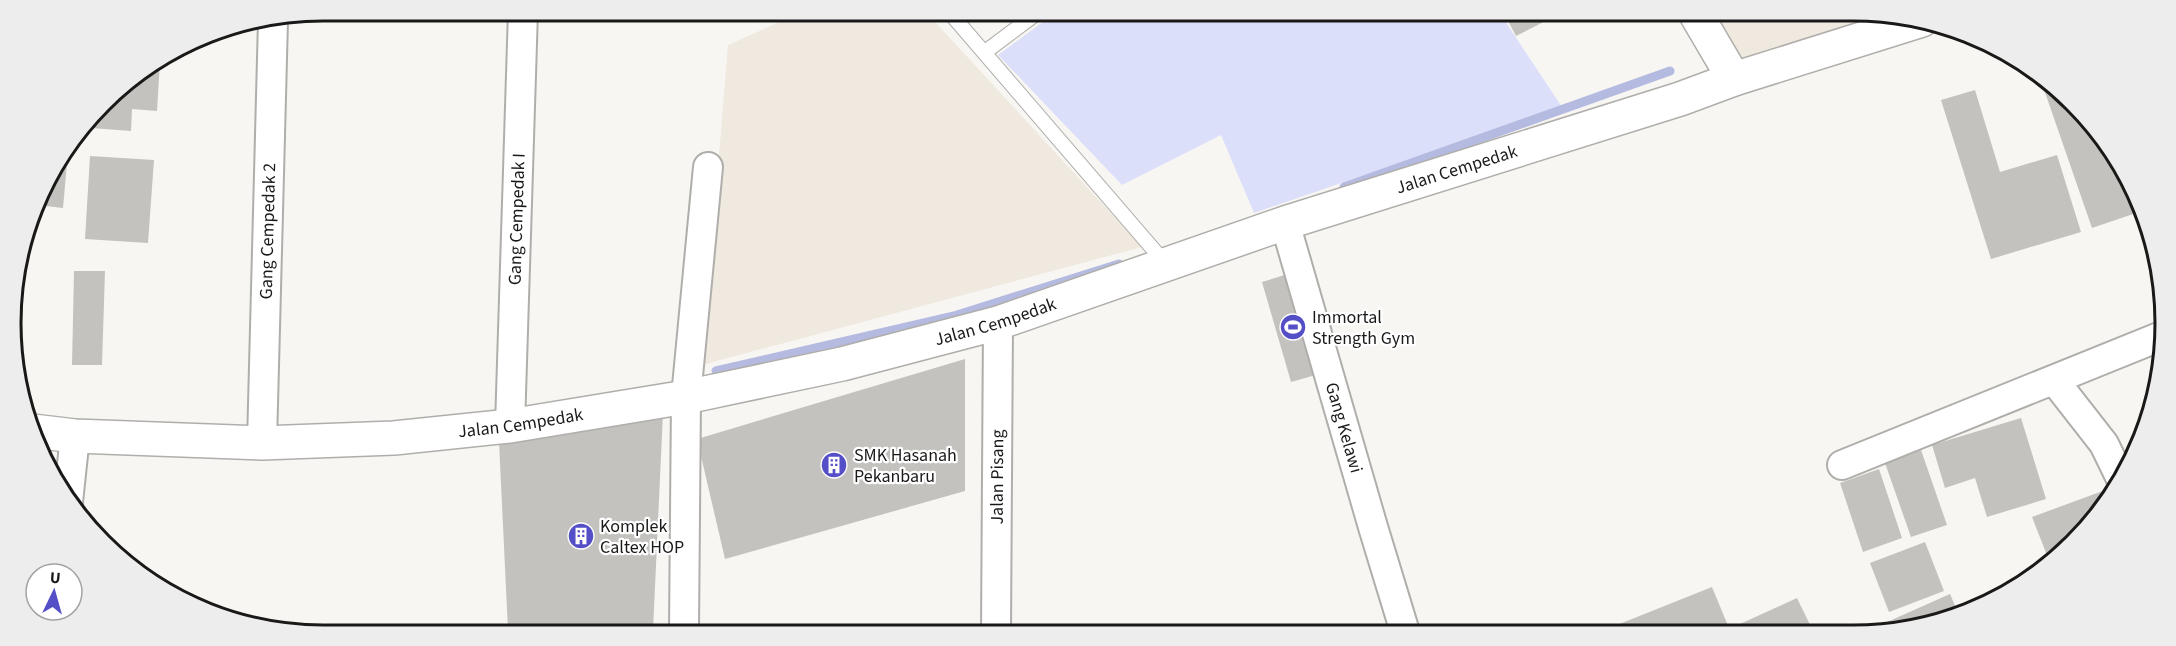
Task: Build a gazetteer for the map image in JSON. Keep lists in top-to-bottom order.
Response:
{
  "streets": {
    "street": [
      "Jalan Cempedak",
      "Gang Cempedak I",
      "Gang Cempedak 2",
      "Gang Kelawi",
      "Jalan Pisang"
    ]
  },
  "crossings": [
    ["Jalan Cempedak", "Gang Cempedak I"],
    ["Jalan Cempedak", "Gang Cempedak 2"],
    ["Jalan Cempedak", "Gang Kelawi"],
    ["Jalan Cempedak", "Jalan Pisang"]
  ],
  "places": {
    "sports": ["Immortal Strength Gym"],
    "building": ["SMK Hasanah Pekanbaru", "Komplek Caltex HOP"]
  },
  "north": "top"
}
